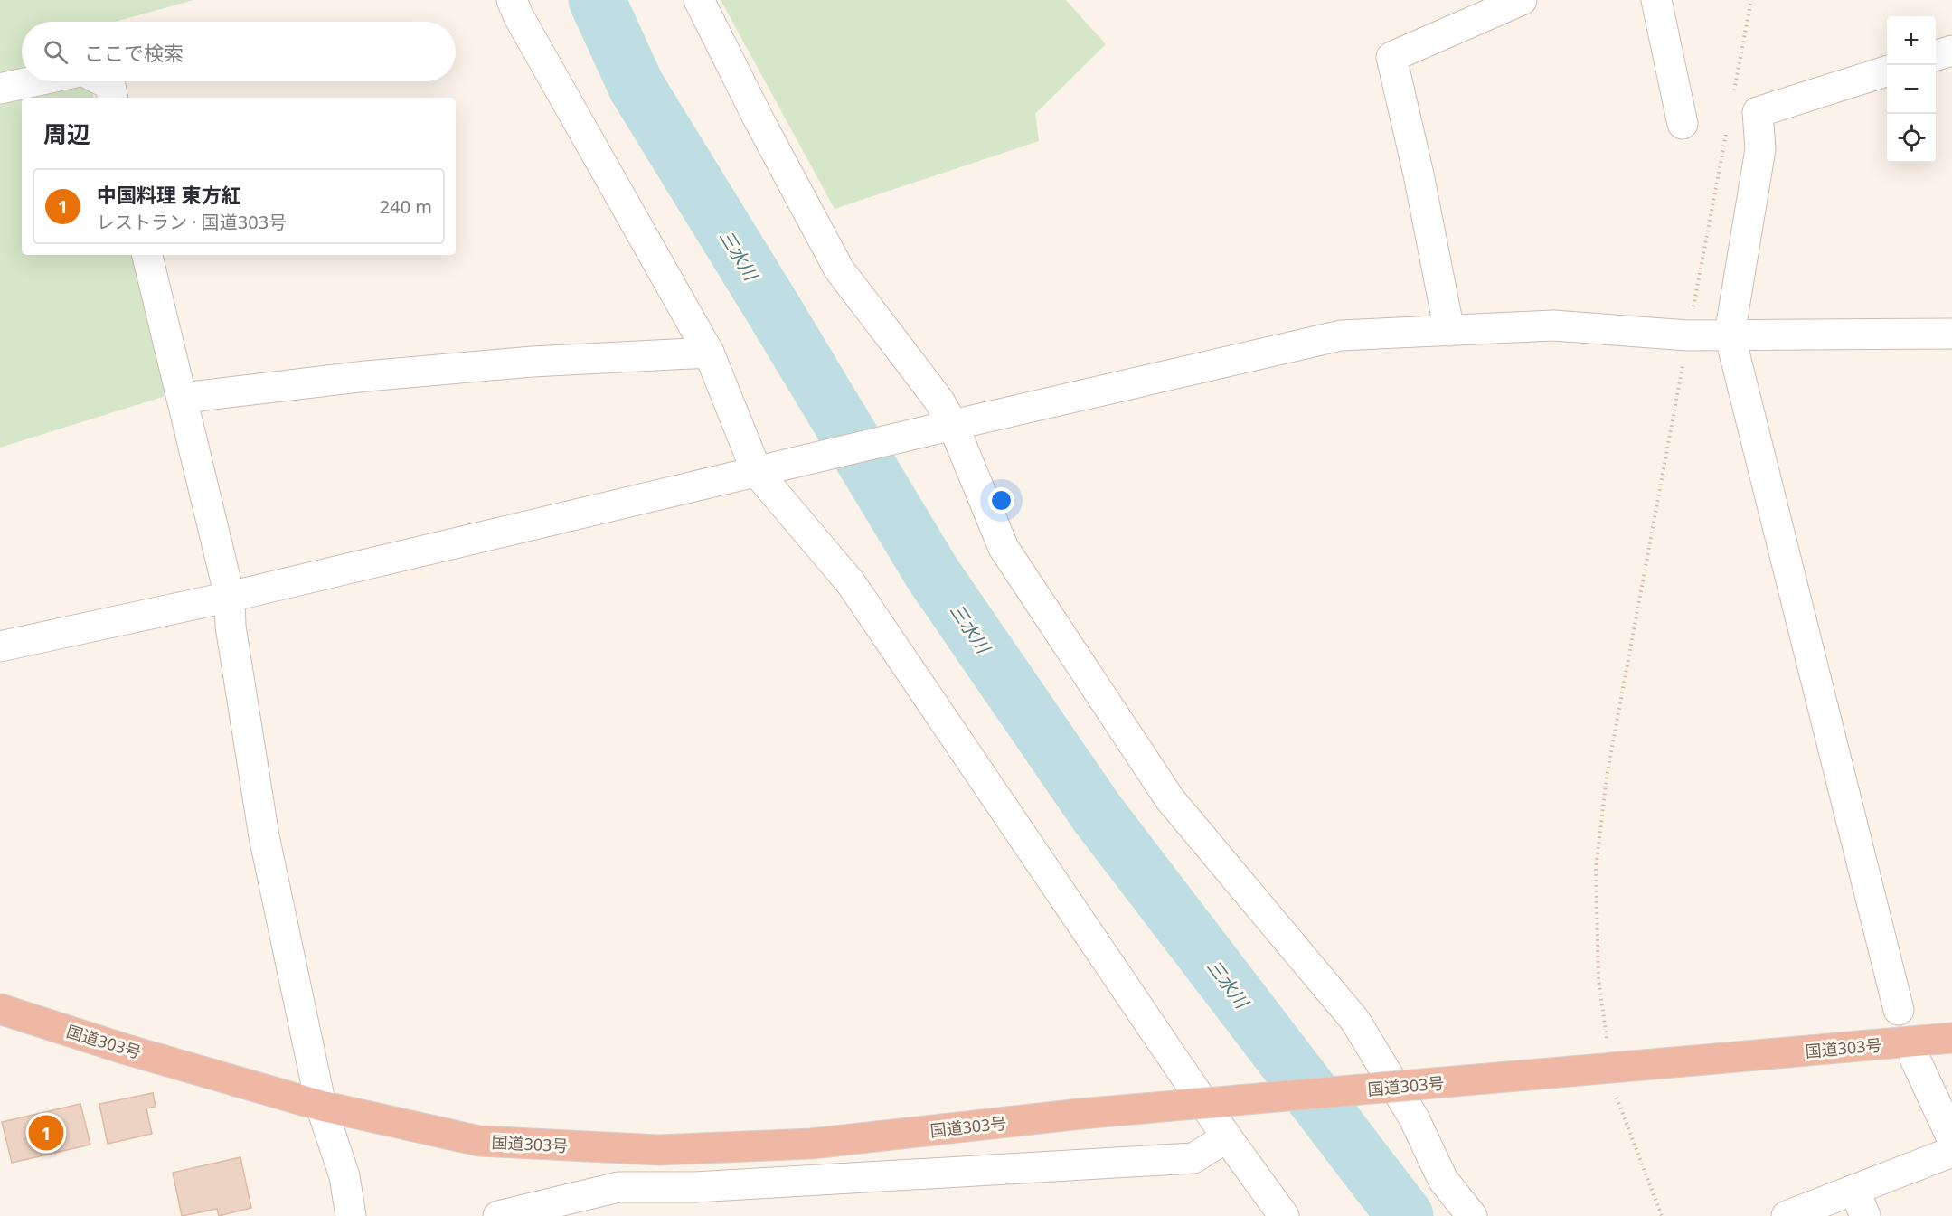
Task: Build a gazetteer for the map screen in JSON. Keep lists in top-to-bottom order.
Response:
{
  "streets": {
    "highway": ["国道303号"]
  },
  "water": ["三水川"],
  "page": {
    "map_buttons": ["+", "−"],
    "search": "ここで検索",
    "heading": "周辺",
    "list": [
      {
        "mark": "1",
        "name": "中国料理 東方紅",
        "note": "レストラン · 国道303号",
        "value": "240 m"
      }
    ],
    "pins": "1"
  }
}
